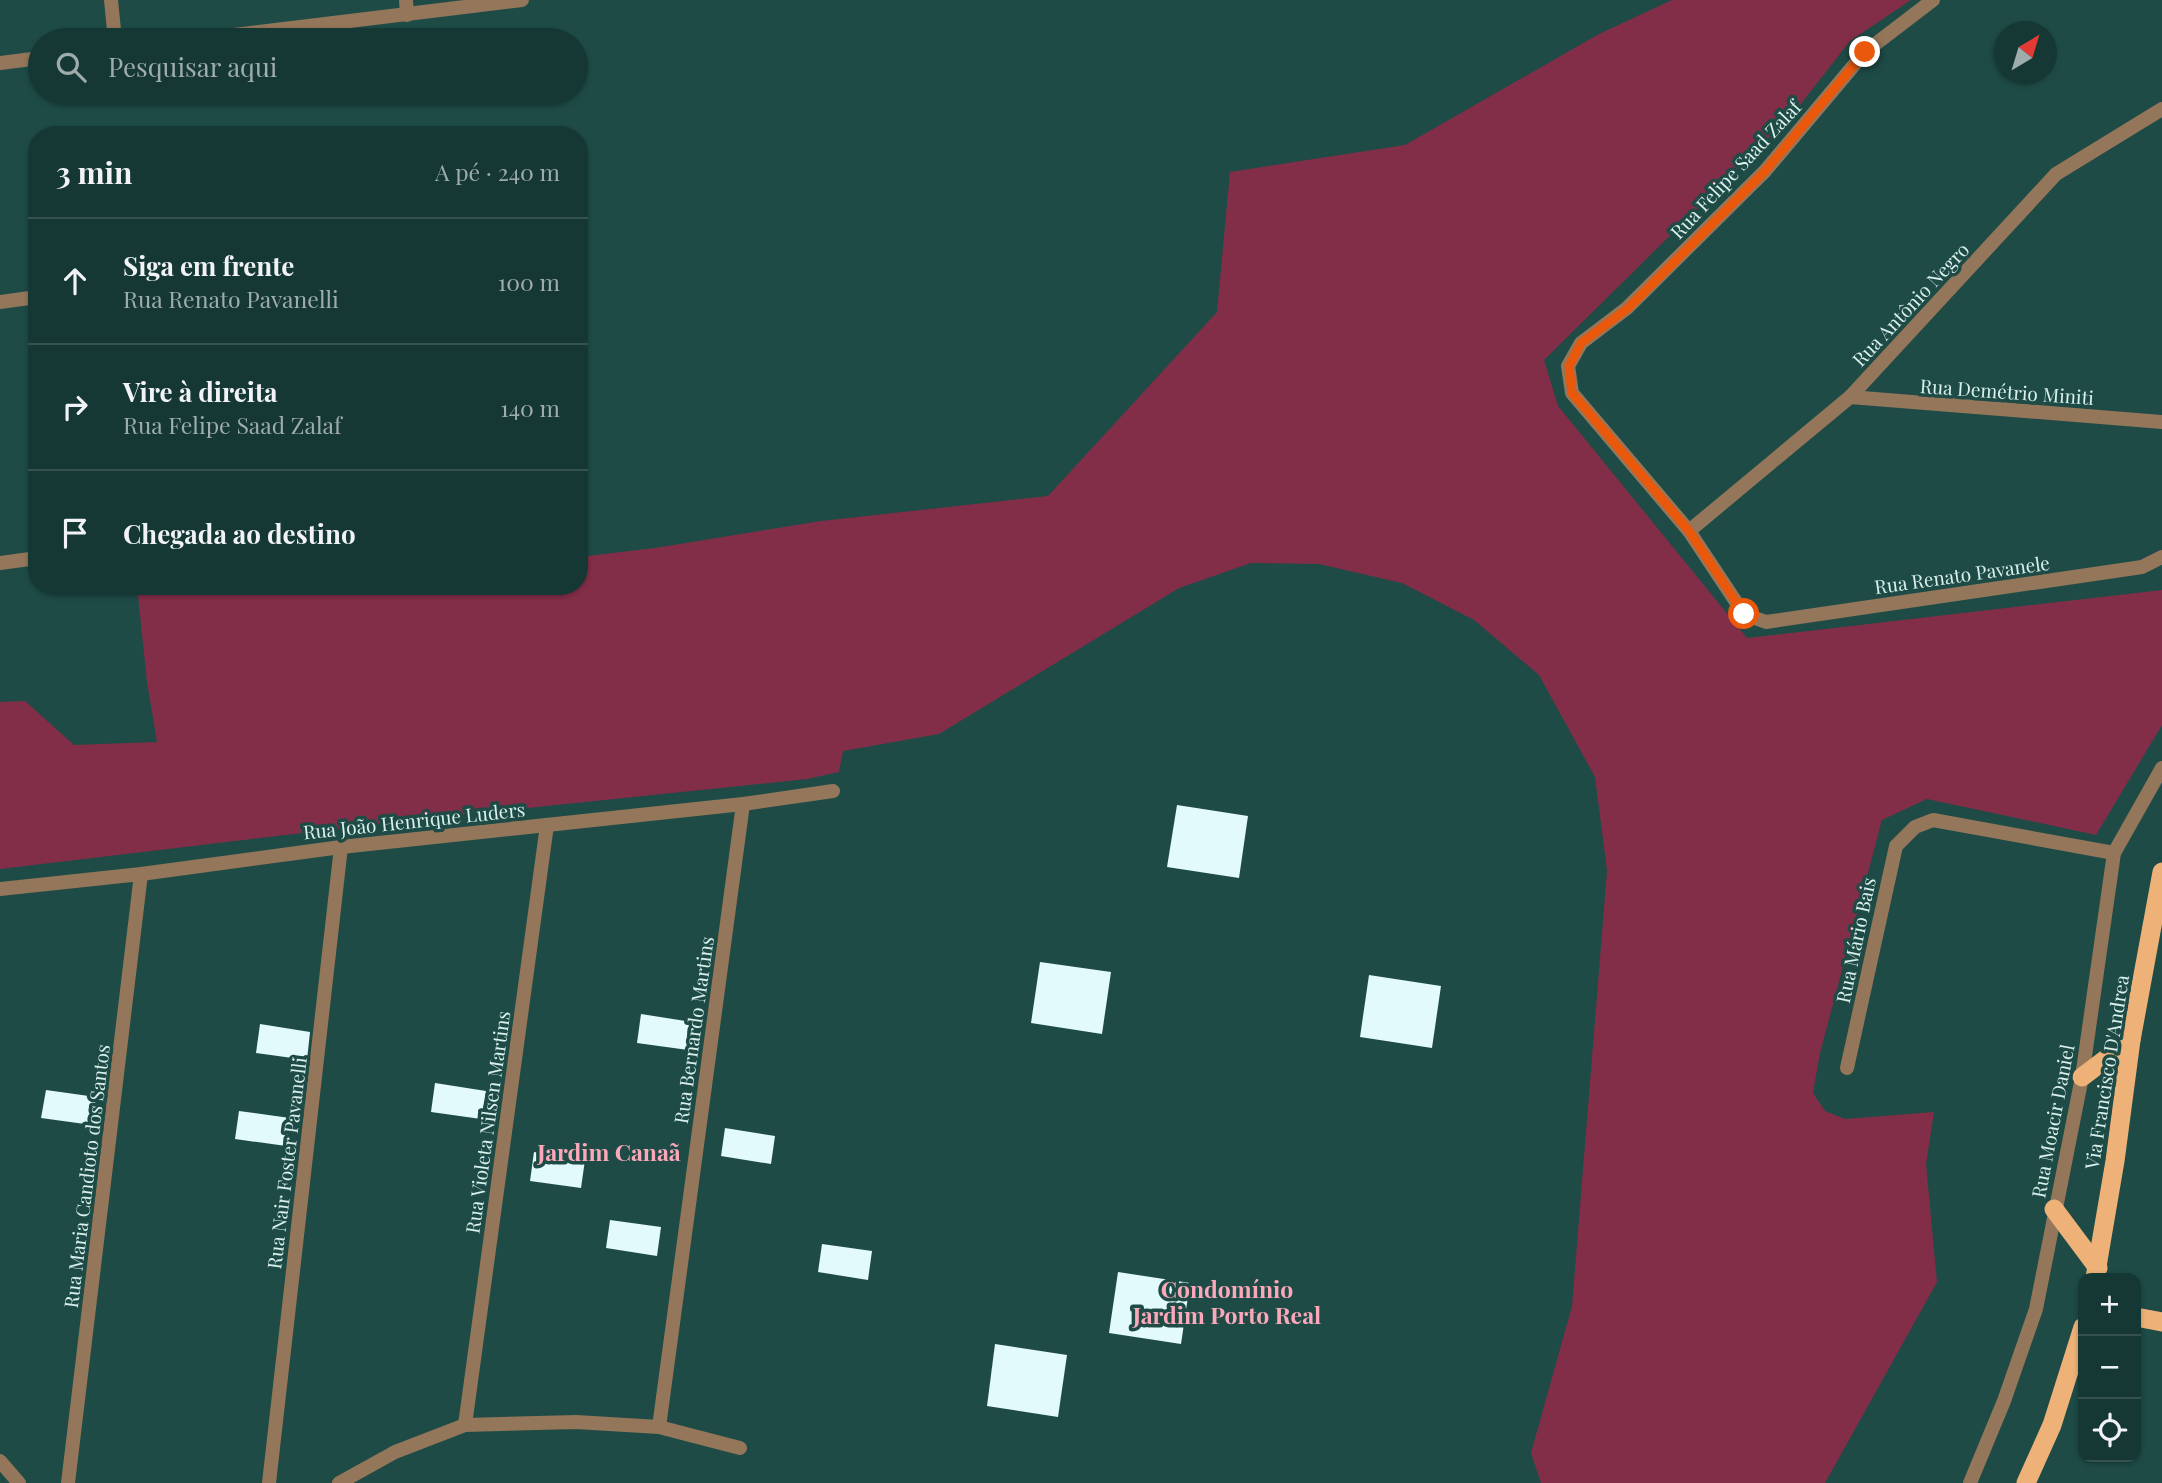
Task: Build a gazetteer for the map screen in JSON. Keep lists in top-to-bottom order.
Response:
{
  "streets": {
    "highway": ["Via Francisco D'Andrea"],
    "street": [
      "Rua Felipe Saad Zalaf",
      "Rua Antônio Negro",
      "Rua Demétrio Miniti",
      "Rua Renato Pavanele",
      "Rua João Henrique Luders",
      "Rua Mário Bais",
      "Rua Bernardo Martins",
      "Rua Moacir Daniel",
      "Rua Violeta Nilsen Martins",
      "Rua Nair Foster Pavanelli",
      "Rua Maria Candioto dos Santos"
    ]
  },
  "crossings": [
    ["Rua Felipe Saad Zalaf", "Rua Antônio Negro"],
    ["Rua Felipe Saad Zalaf", "Rua Renato Pavanele"],
    ["Rua Antônio Negro", "Rua Demétrio Miniti"],
    ["Rua Antônio Negro", "Rua Renato Pavanele"],
    ["Rua João Henrique Luders", "Rua Bernardo Martins"],
    ["Rua João Henrique Luders", "Rua Violeta Nilsen Martins"],
    ["Rua João Henrique Luders", "Rua Nair Foster Pavanelli"],
    ["Rua João Henrique Luders", "Rua Maria Candioto dos Santos"],
    ["Rua Mário Bais", "Rua Moacir Daniel"]
  ],
  "districts": ["Jardim Canaã", "Condomínio Jardim Porto Real"],
  "north": "top right",
  "page": {
    "search": "Pesquisar aqui",
    "heading": ["3 min", "A pé · 240 m"],
    "list": [
      ["Siga em frente", "Rua Renato Pavanelli", "100 m"],
      ["Vire à direita", "Rua Felipe Saad Zalaf", "140 m"],
      "Chegada ao destino"
    ],
    "map_buttons": ["+", "−"]
  }
}
